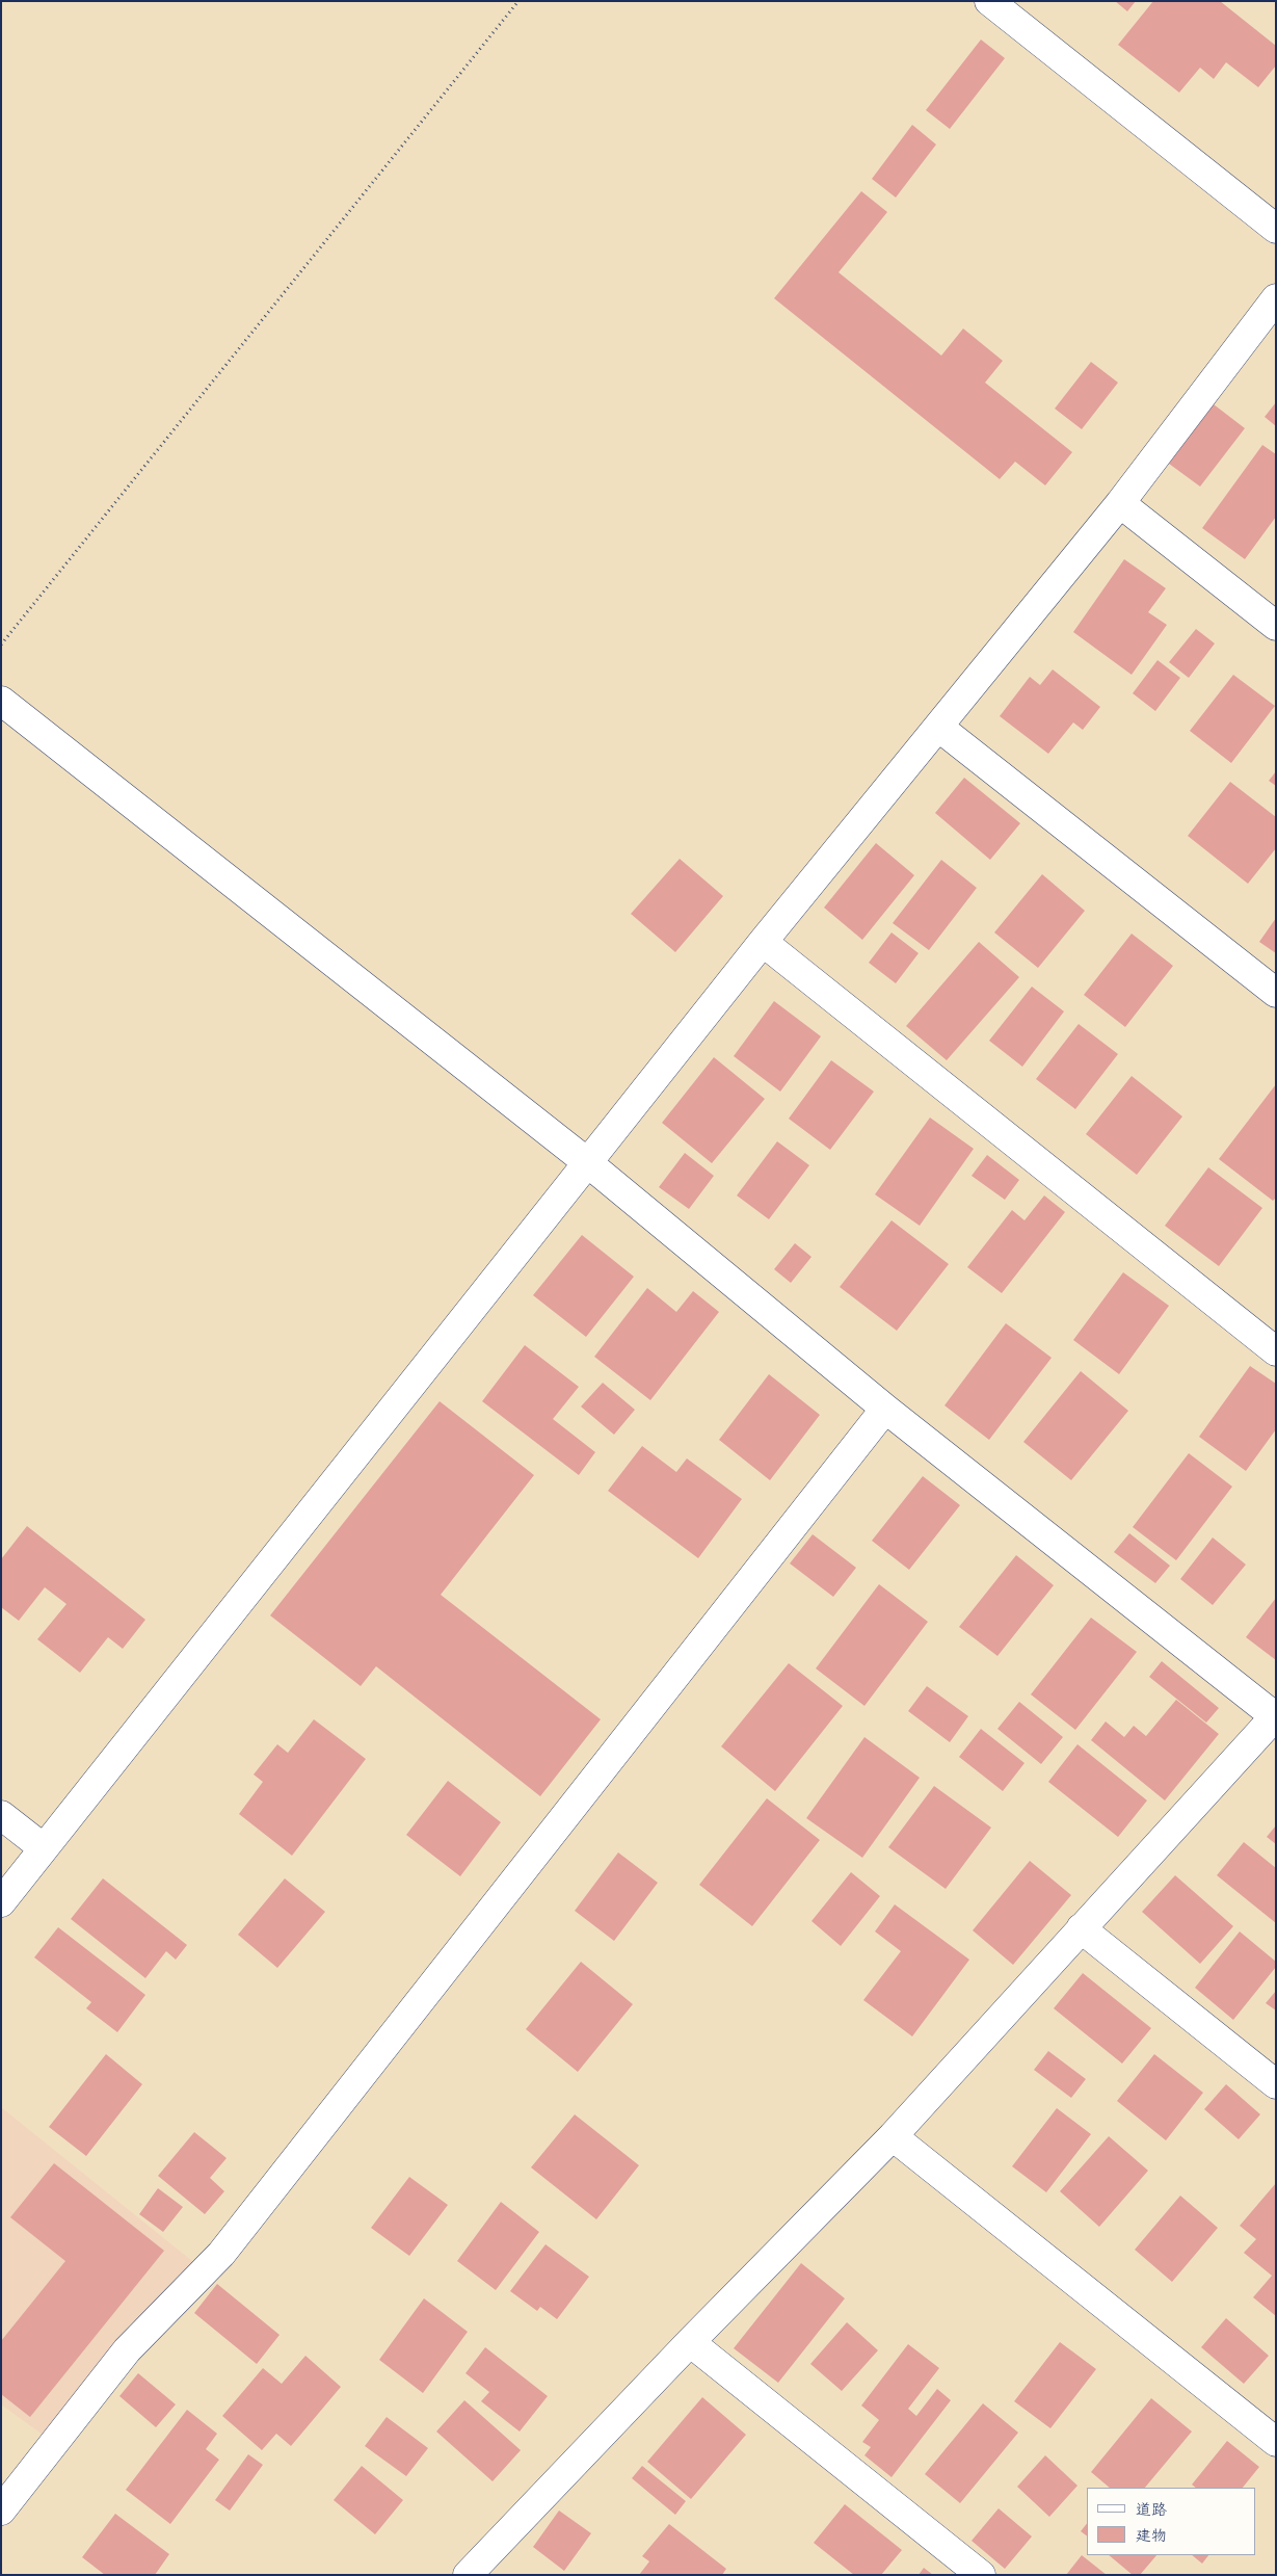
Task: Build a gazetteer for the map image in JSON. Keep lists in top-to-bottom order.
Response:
{
  "legend": ["道路", "建物"]
}
